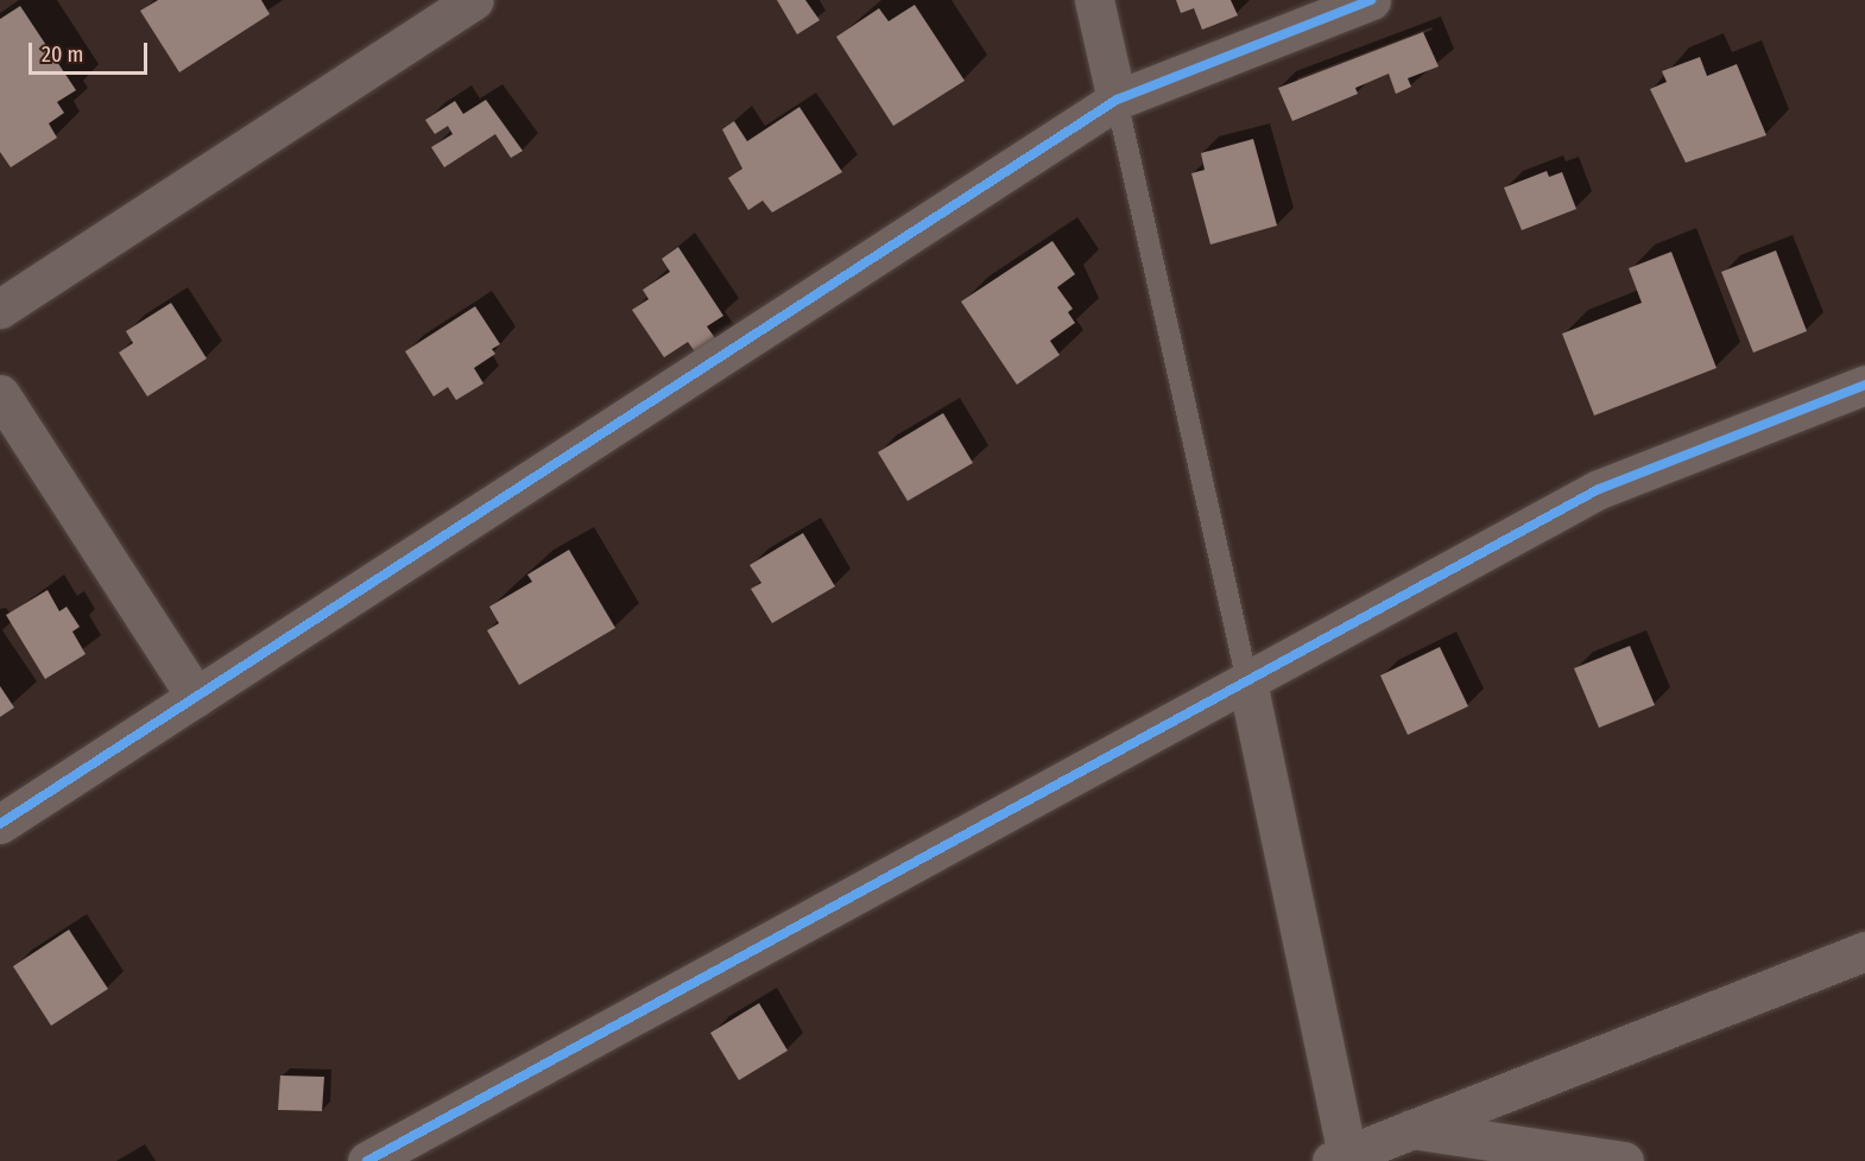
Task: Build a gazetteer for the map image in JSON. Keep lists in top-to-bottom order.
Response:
{
  "scale_bar": "20 m"
}
